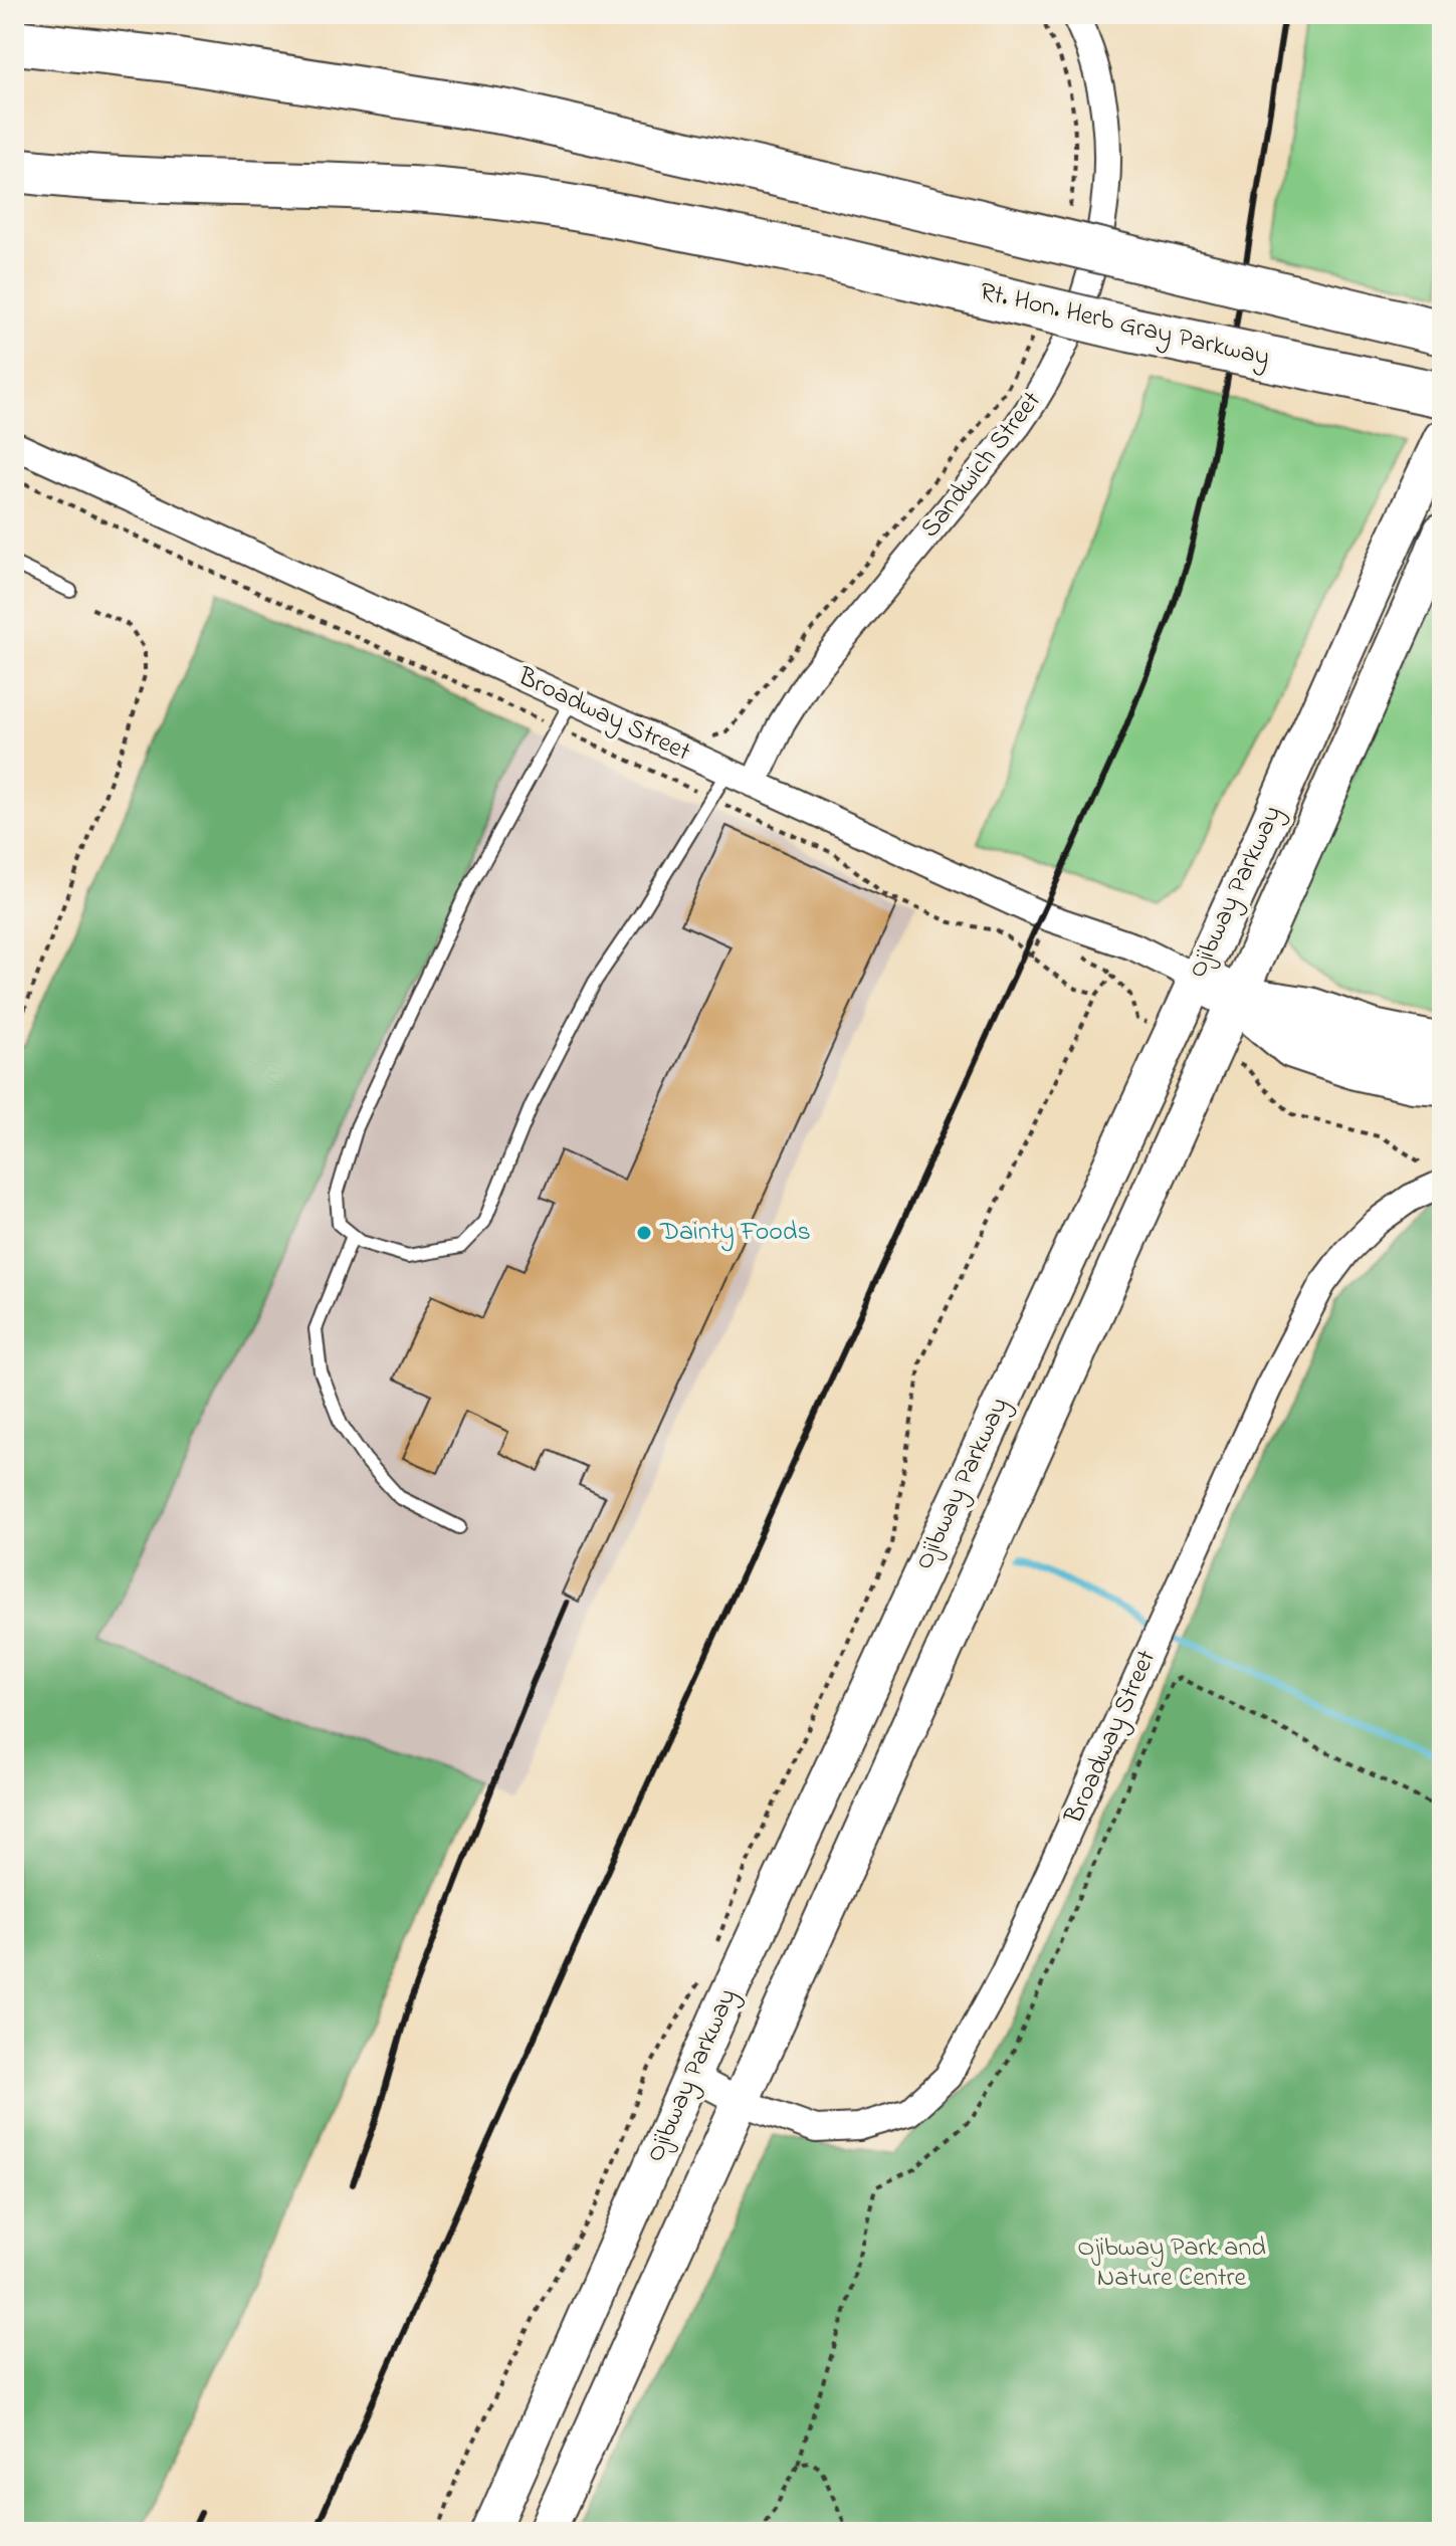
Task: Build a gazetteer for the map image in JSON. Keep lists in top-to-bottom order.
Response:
{
  "streets": {
    "highway": ["Rt. Hon. Herb Gray Parkway"],
    "main road": ["Ojibway Parkway"],
    "street": ["Sandwich Street", "Broadway Street"]
  },
  "crossings": [
    ["Sandwich Street", "Broadway Street"],
    ["Broadway Street", "Ojibway Parkway"]
  ],
  "parks": ["Ojibway Park and Nature Centre"],
  "places": ["Dainty Foods"]
}
